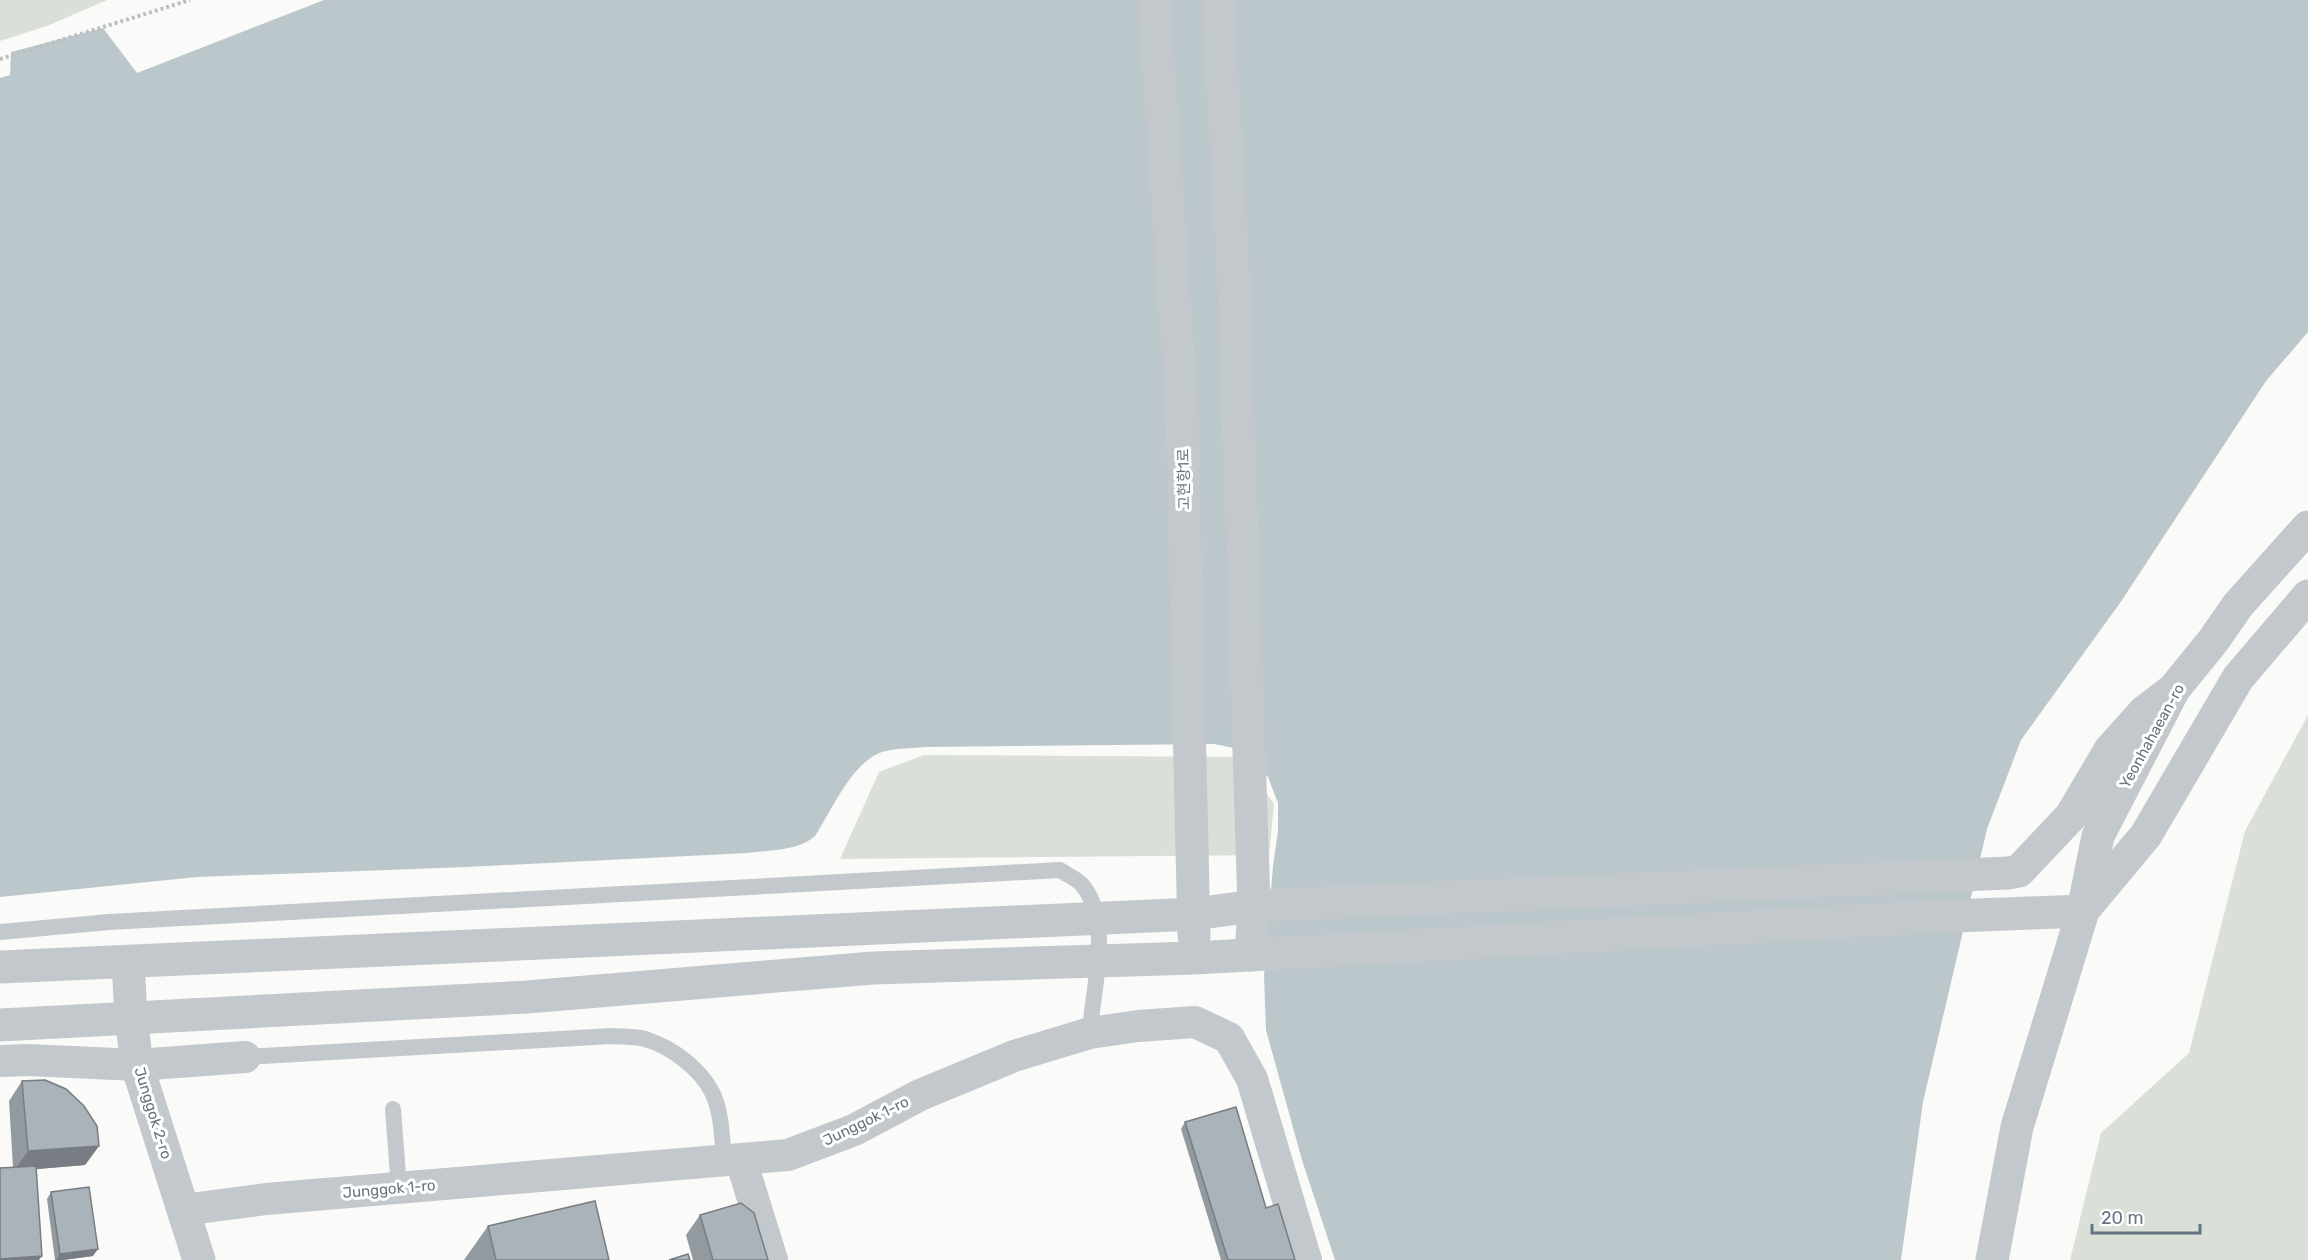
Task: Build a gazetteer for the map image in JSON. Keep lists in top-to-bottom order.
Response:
{
  "streets": {
    "street": [
      "고현항1로",
      "Yeonhahaean-ro",
      "Junggok 2-ro",
      "Junggok 1-ro"
    ]
  },
  "crossings": [
    ["Junggok 2-ro", "Junggok 1-ro"]
  ],
  "scale_bar": "20 m"
}
